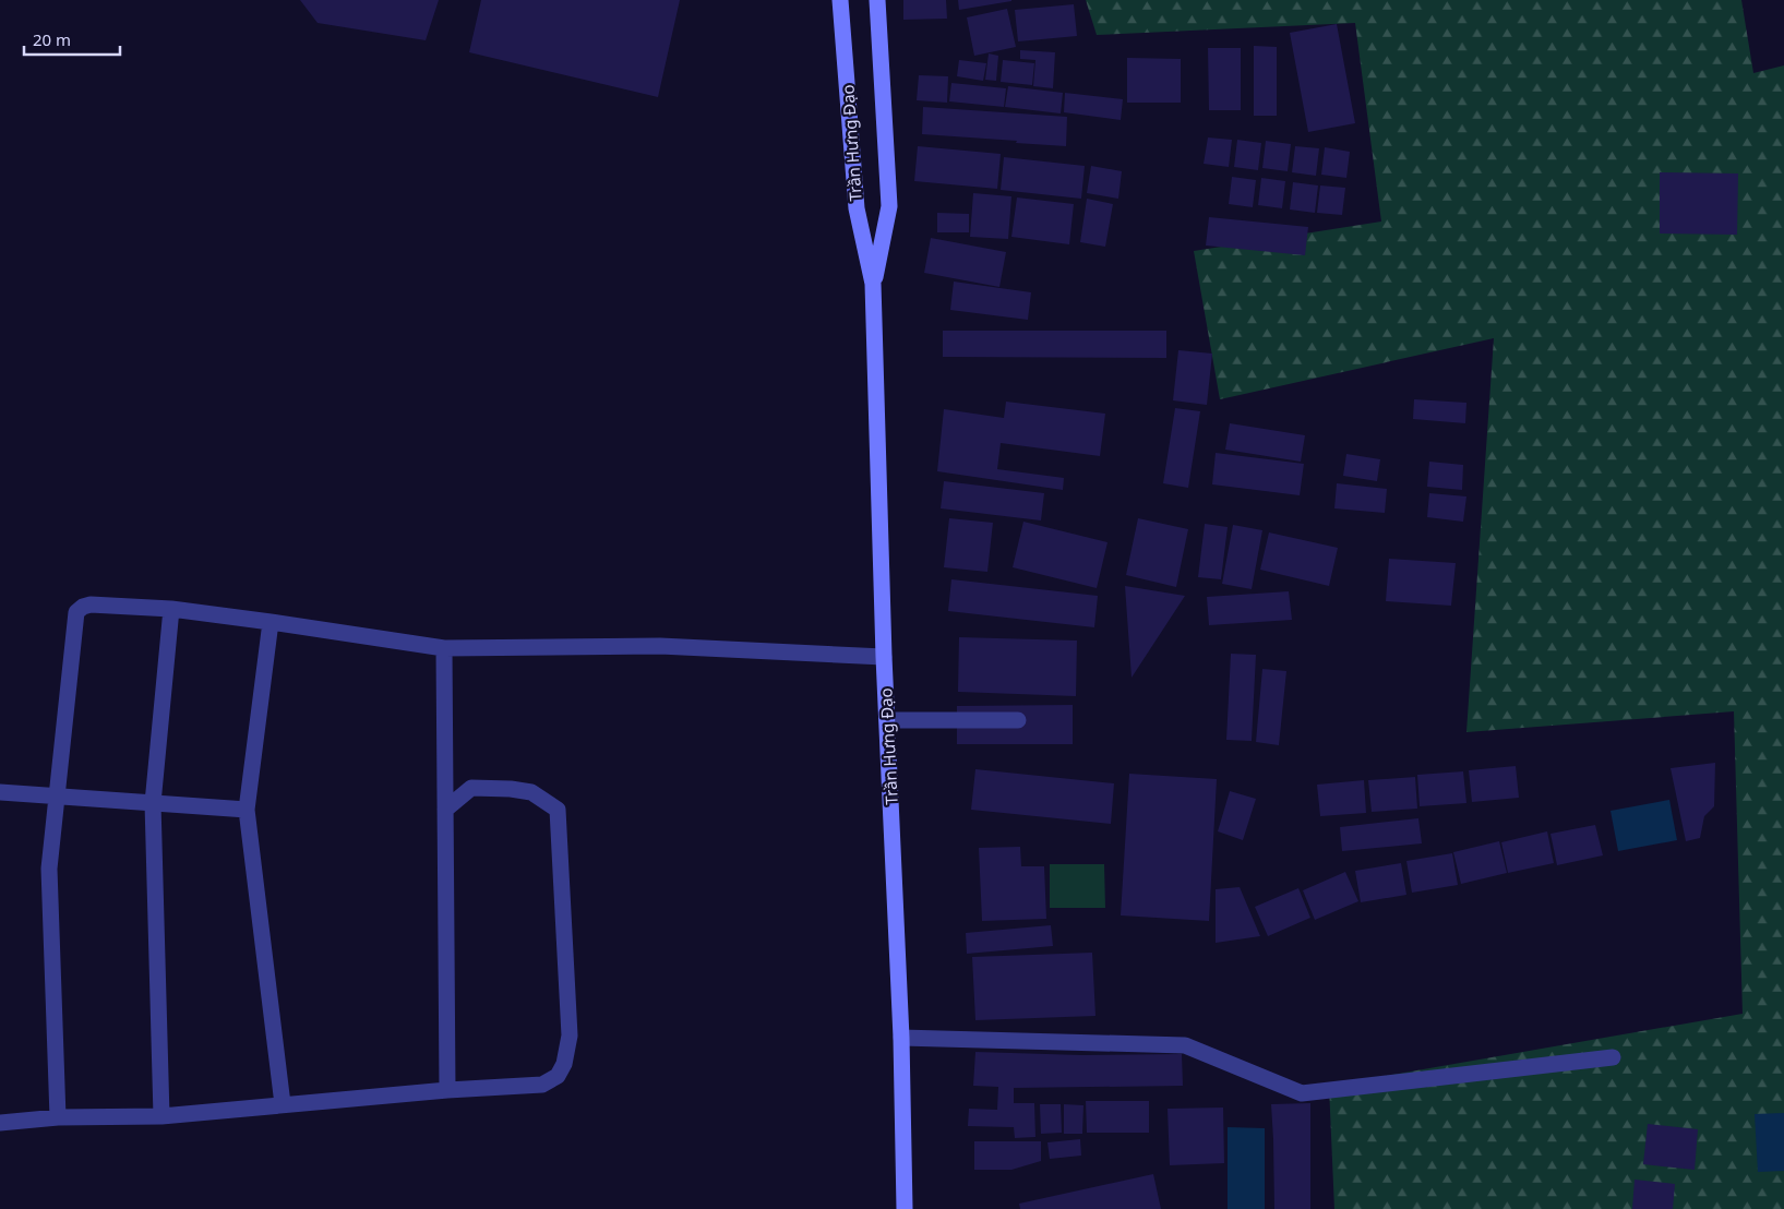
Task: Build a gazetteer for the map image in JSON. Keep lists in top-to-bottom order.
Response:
{
  "streets": {
    "main road": ["Trần Hưng Đạo"]
  },
  "scale_bar": "20 m"
}
